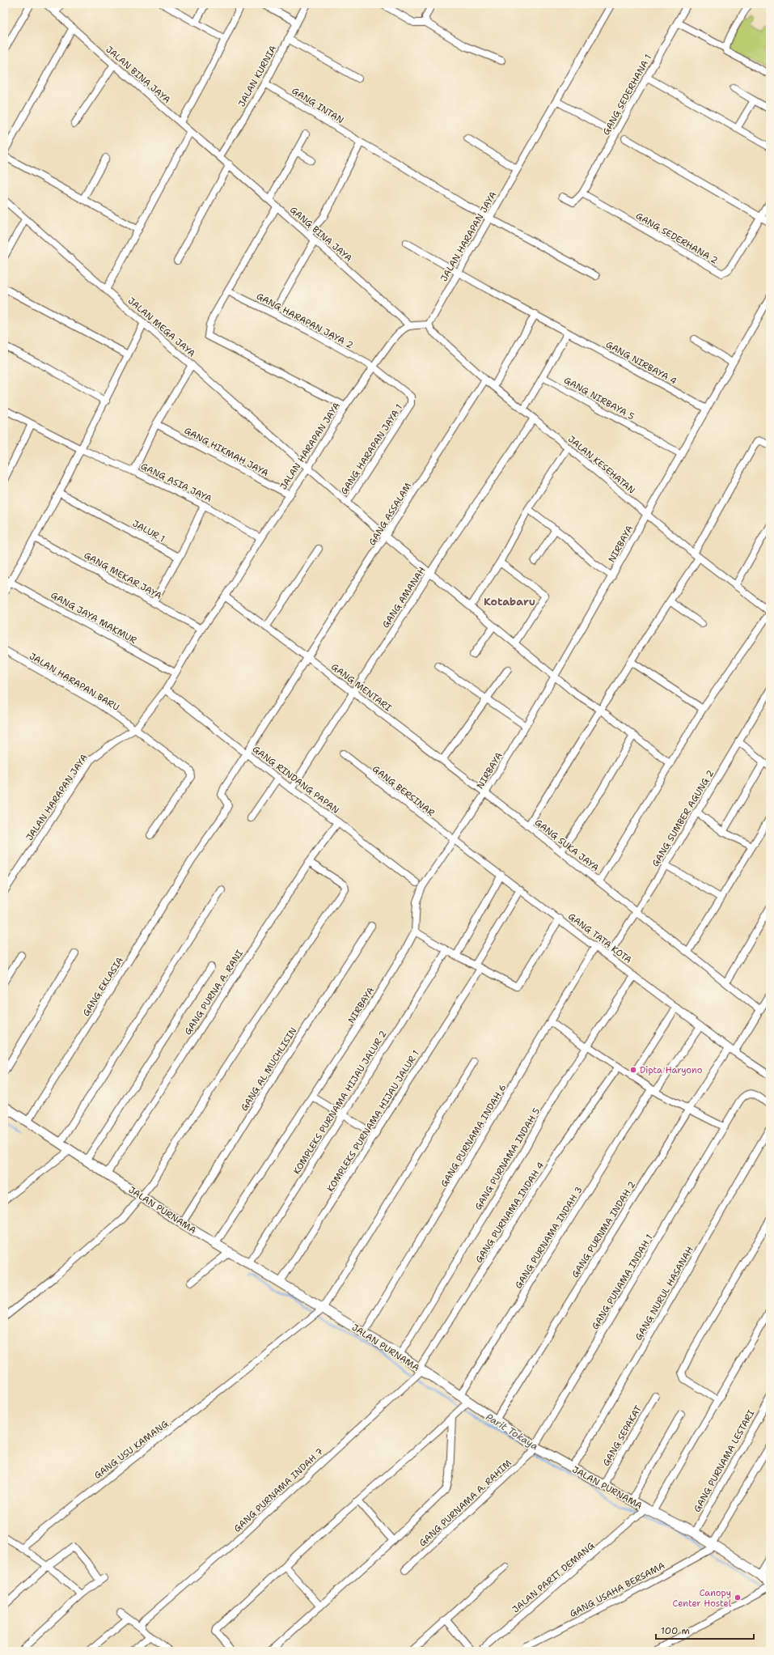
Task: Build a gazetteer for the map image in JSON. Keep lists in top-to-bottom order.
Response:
{
  "streets": {
    "street": [
      "JALAN BINA JAYA",
      "JALAN KURNIA",
      "GANG SEDERHANA 1",
      "GANG INTAN",
      "GANG BINA JAYA",
      "JALAN HARAPAN JAYA",
      "GANG SEDERHANA 2",
      "GANG HARAPAN JAYA 2",
      "JALAN MEGA JAYA",
      "GANG NIRBAYA 4",
      "GANG NIRBAYA 5",
      "GANG HARAPAN JAYA 1",
      "GANG HIKMAH JAYA",
      "JALAN KESEHATAN",
      "GANG ASIA JAYA",
      "GANG ASSALAM",
      "JALUR 1",
      "NIRBAYA",
      "GANG MEKAR JAYA",
      "GANG AMANAH",
      "GANG JAYA MAKMUR",
      "JALAN HARAPAN BARU",
      "GANG MENTARI",
      "GANG RINDANG PAPAN",
      "GANG BERSINAR",
      "GANG SUMBER AGUNG 2",
      "GANG SUKA JAYA",
      "GANG TATA KOTA",
      "GANG EKLASIA",
      "GANG PURNA A. RANI",
      "GANG AL MUCHLISIN",
      "KOMPLEKS PURNAMA HIJAU JALUR 2",
      "KOMPLEKS PURNAMA HIJAU JALUR 1",
      "GANG PURNAMA INDAH 6",
      "GANG PURNAMA INDAH 5",
      "JALAN PURNAMA",
      "GANG PURNAMA INDAH 4",
      "GANG PURNMA INDAH 2",
      "GANG PURNAMA INDAH 3",
      "GANG PUNAMA INDAH 1",
      "GANG NURUL HASANAH",
      "GANG SEPAKAT",
      "GANG USU KAMANG",
      "GANG PURNAMA LESTARI",
      "GANG PURNAMA INDAH 7",
      "GANG PURNAMA A. RAHIM",
      "JALAN PARIT DEMANG",
      "GANG USAHA BERSAMA"
    ]
  },
  "crossings": [
    ["JALAN BINA JAYA", "JALAN KURNIA"],
    ["JALAN BINA JAYA", "GANG BINA JAYA"],
    ["JALAN KURNIA", "GANG INTAN"],
    ["JALAN KURNIA", "GANG BINA JAYA"],
    ["GANG SEDERHANA 1", "GANG SEDERHANA 2"],
    ["GANG INTAN", "JALAN HARAPAN JAYA"],
    ["GANG BINA JAYA", "JALAN HARAPAN JAYA"],
    ["JALAN HARAPAN JAYA", "GANG HARAPAN JAYA 2"],
    ["JALAN HARAPAN JAYA", "JALAN MEGA JAYA"],
    ["JALAN HARAPAN JAYA", "GANG NIRBAYA 4"],
    ["JALAN HARAPAN JAYA", "GANG HARAPAN JAYA 1"],
    ["JALAN HARAPAN JAYA", "GANG HIKMAH JAYA"],
    ["JALAN HARAPAN JAYA", "JALAN KESEHATAN"],
    ["JALAN HARAPAN JAYA", "GANG ASIA JAYA"],
    ["JALAN HARAPAN JAYA", "GANG MEKAR JAYA"],
    ["JALAN HARAPAN JAYA", "GANG JAYA MAKMUR"],
    ["JALAN HARAPAN JAYA", "JALAN HARAPAN BARU"],
    ["JALAN HARAPAN JAYA", "GANG MENTARI"],
    ["JALAN HARAPAN JAYA", "GANG RINDANG PAPAN"],
    ["GANG HARAPAN JAYA 2", "GANG HARAPAN JAYA 1"],
    ["JALAN MEGA JAYA", "GANG HARAPAN JAYA 1"],
    ["JALAN MEGA JAYA", "GANG ASSALAM"],
    ["JALAN MEGA JAYA", "NIRBAYA"],
    ["JALAN MEGA JAYA", "GANG AMANAH"],
    ["GANG NIRBAYA 4", "NIRBAYA"],
    ["GANG NIRBAYA 5", "NIRBAYA"],
    ["JALAN KESEHATAN", "GANG ASSALAM"],
    ["JALAN KESEHATAN", "NIRBAYA"],
    ["JALAN KESEHATAN", "GANG AMANAH"],
    ["GANG ASSALAM", "GANG MENTARI"],
    ["GANG ASSALAM", "GANG RINDANG PAPAN"],
    ["GANG ASSALAM", "GANG EKLASIA"],
    ["NIRBAYA", "GANG MENTARI"],
    ["NIRBAYA", "GANG RINDANG PAPAN"],
    ["NIRBAYA", "GANG BERSINAR"],
    ["NIRBAYA", "GANG SUKA JAYA"],
    ["NIRBAYA", "GANG TATA KOTA"],
    ["NIRBAYA", "JALAN PURNAMA"],
    ["GANG AMANAH", "GANG MENTARI"],
    ["GANG AMANAH", "GANG RINDANG PAPAN"],
    ["GANG MENTARI", "GANG SUKA JAYA"],
    ["GANG RINDANG PAPAN", "GANG EKLASIA"],
    ["GANG RINDANG PAPAN", "GANG PURNA A. RANI"],
    ["GANG BERSINAR", "GANG TATA KOTA"],
    ["GANG SUMBER AGUNG 2", "GANG SUKA JAYA"],
    ["GANG SUMBER AGUNG 2", "GANG TATA KOTA"],
    ["GANG SUKA JAYA", "GANG PURNMA INDAH 2"],
    ["GANG TATA KOTA", "KOMPLEKS PURNAMA HIJAU JALUR 1"],
    ["GANG TATA KOTA", "GANG PURNAMA INDAH 6"],
    ["GANG TATA KOTA", "GANG PURNAMA INDAH 5"],
    ["GANG TATA KOTA", "GANG PURNMA INDAH 2"],
    ["GANG TATA KOTA", "GANG PURNAMA INDAH 3"],
    ["GANG EKLASIA", "JALAN PURNAMA"],
    ["GANG PURNA A. RANI", "JALAN PURNAMA"],
    ["GANG AL MUCHLISIN", "JALAN PURNAMA"],
    ["KOMPLEKS PURNAMA HIJAU JALUR 2", "JALAN PURNAMA"],
    ["KOMPLEKS PURNAMA HIJAU JALUR 1", "JALAN PURNAMA"],
    ["GANG PURNAMA INDAH 6", "JALAN PURNAMA"],
    ["GANG PURNAMA INDAH 5", "JALAN PURNAMA"],
    ["JALAN PURNAMA", "GANG PURNAMA INDAH 4"],
    ["JALAN PURNAMA", "GANG PURNMA INDAH 2"],
    ["JALAN PURNAMA", "GANG PURNAMA INDAH 3"],
    ["JALAN PURNAMA", "GANG PUNAMA INDAH 1"],
    ["JALAN PURNAMA", "GANG NURUL HASANAH"],
    ["JALAN PURNAMA", "GANG SEPAKAT"],
    ["JALAN PURNAMA", "GANG USU KAMANG"],
    ["JALAN PURNAMA", "GANG PURNAMA LESTARI"],
    ["JALAN PURNAMA", "GANG PURNAMA INDAH 7"],
    ["JALAN PURNAMA", "GANG PURNAMA A. RAHIM"],
    ["JALAN PURNAMA", "JALAN PARIT DEMANG"],
    ["JALAN PURNAMA", "GANG USAHA BERSAMA"],
    ["GANG PURNAMA INDAH 4", "GANG PURNAMA INDAH 7"],
    ["GANG PUNAMA INDAH 1", "GANG PURNAMA A. RAHIM"]
  ],
  "districts": ["Kotabaru"],
  "water": ["Parit Tokaya"],
  "places": ["Dipta Haryono", "Canopy Center Hostel"],
  "scale_bar": "100 m"
}
